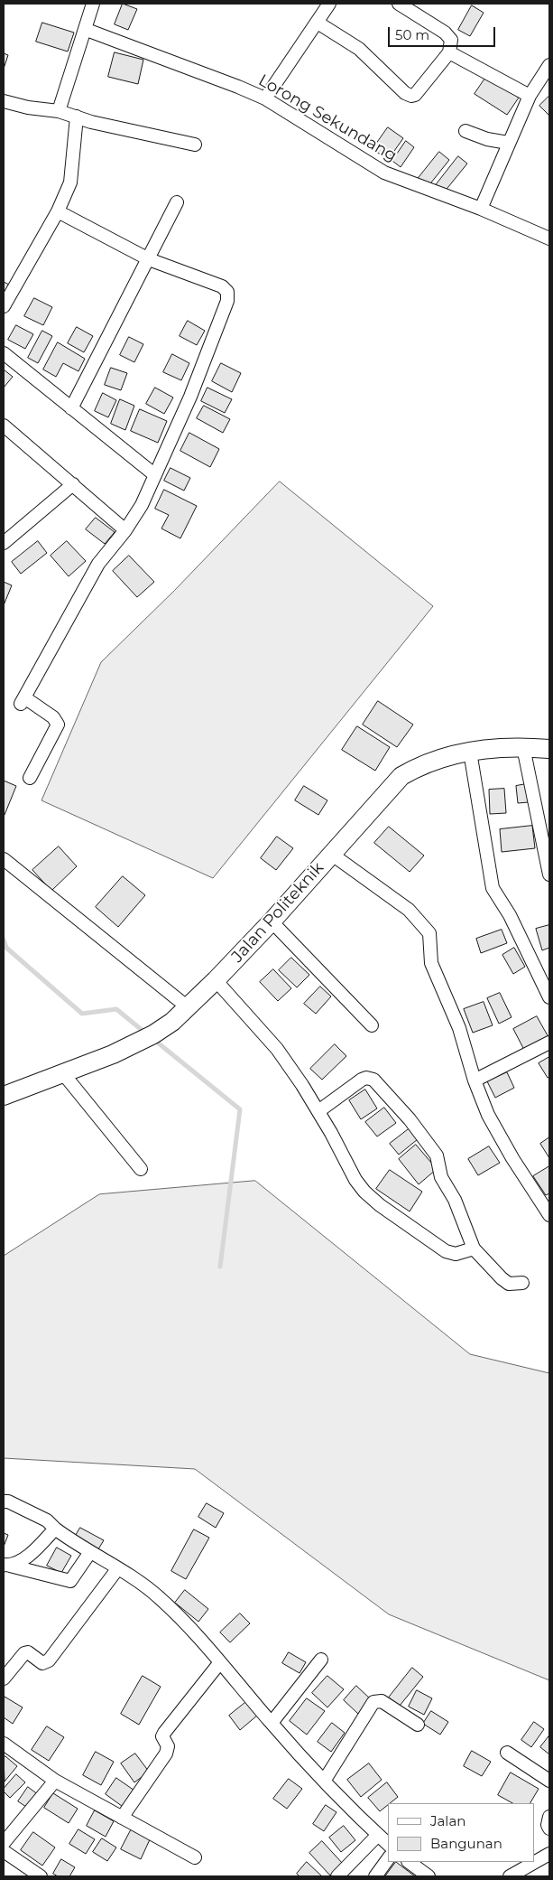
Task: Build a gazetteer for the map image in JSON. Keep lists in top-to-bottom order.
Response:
{
  "streets": {
    "street": ["Lorong Sekundang", "Jalan Politeknik"]
  },
  "legend": ["Jalan", "Bangunan"],
  "scale_bar": "50 m"
}
